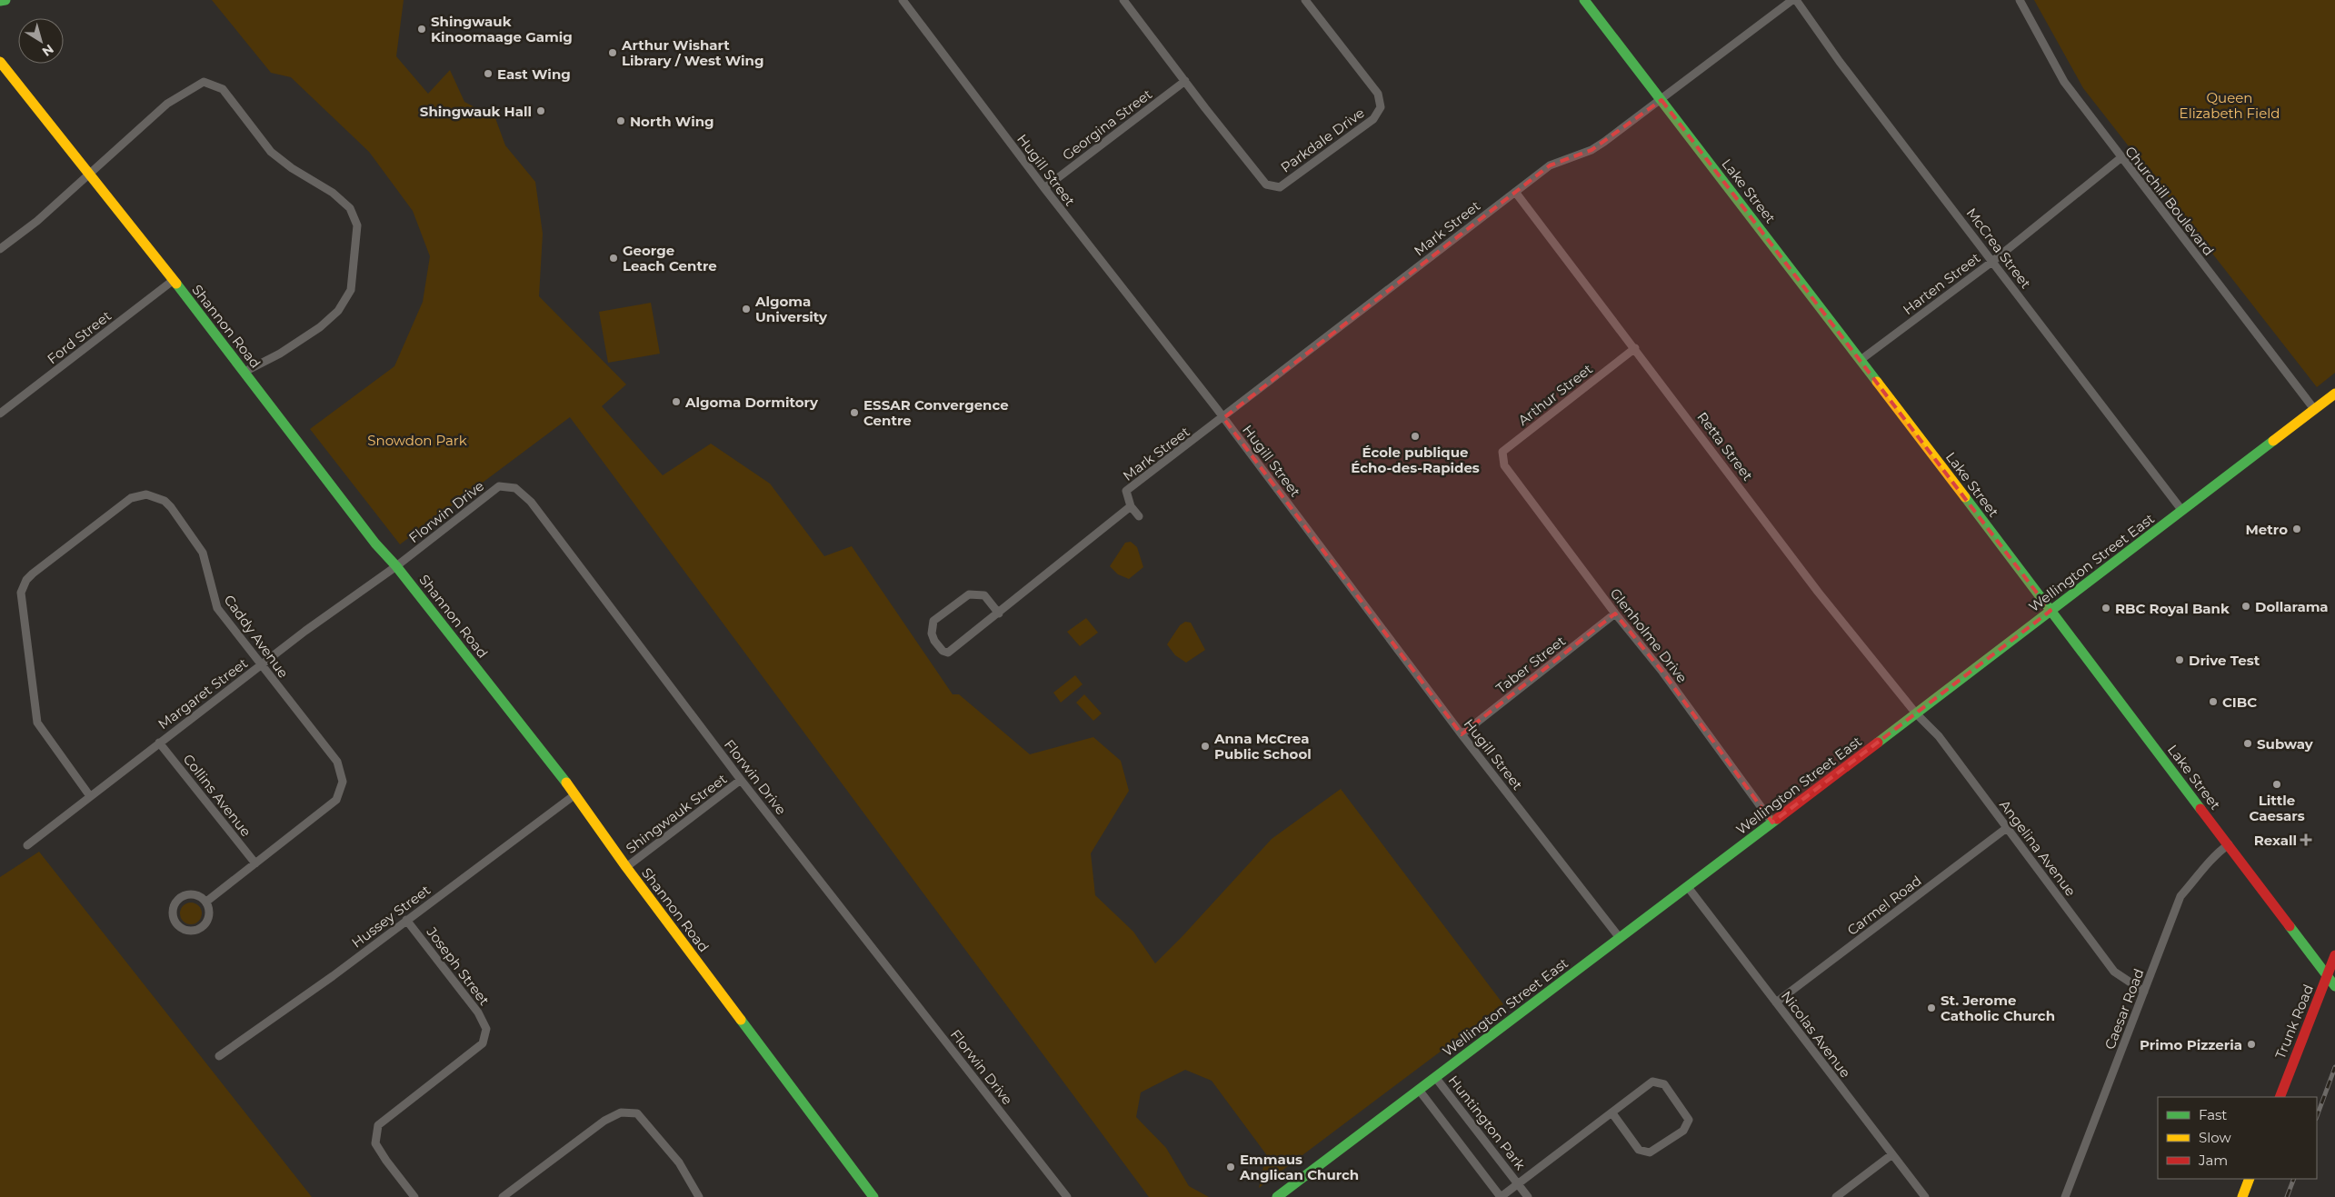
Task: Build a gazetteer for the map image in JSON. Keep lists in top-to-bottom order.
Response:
{
  "streets": {
    "street": [
      "Georgina Street",
      "Parkdale Drive",
      "Hugill Street",
      "Lake Street",
      "Churchill Boulevard",
      "Mark Street",
      "McCrea Street",
      "Harten Street",
      "Shannon Road",
      "Ford Street",
      "Arthur Street",
      "Retta Street",
      "Florwin Drive",
      "Wellington Street East",
      "Glenholme Drive",
      "Caddy Avenue",
      "Taber Street",
      "Margaret Street",
      "Collins Avenue",
      "Shingwauk Street",
      "Angelina Avenue",
      "Carmel Road",
      "Hussey Street",
      "Joseph Street",
      "Caesar Road",
      "Trunk Road",
      "Nicolas Avenue",
      "Huntington Park"
    ]
  },
  "crossings": [
    ["Georgina Street", "Parkdale Drive"],
    ["Georgina Street", "Hugill Street"],
    ["Hugill Street", "Mark Street"],
    ["Hugill Street", "Wellington Street East"],
    ["Hugill Street", "Taber Street"],
    ["Lake Street", "Mark Street"],
    ["Lake Street", "Harten Street"],
    ["Lake Street", "Wellington Street East"],
    ["Lake Street", "Caesar Road"],
    ["Lake Street", "Trunk Road"],
    ["Churchill Boulevard", "Harten Street"],
    ["Churchill Boulevard", "Wellington Street East"],
    ["Mark Street", "Retta Street"],
    ["McCrea Street", "Harten Street"],
    ["McCrea Street", "Wellington Street East"],
    ["Shannon Road", "Ford Street"],
    ["Shannon Road", "Florwin Drive"],
    ["Shannon Road", "Margaret Street"],
    ["Shannon Road", "Shingwauk Street"],
    ["Shannon Road", "Hussey Street"],
    ["Arthur Street", "Retta Street"],
    ["Arthur Street", "Glenholme Drive"],
    ["Retta Street", "Wellington Street East"],
    ["Retta Street", "Angelina Avenue"],
    ["Florwin Drive", "Margaret Street"],
    ["Florwin Drive", "Shingwauk Street"],
    ["Wellington Street East", "Glenholme Drive"],
    ["Wellington Street East", "Angelina Avenue"],
    ["Wellington Street East", "Nicolas Avenue"],
    ["Wellington Street East", "Huntington Park"],
    ["Glenholme Drive", "Taber Street"],
    ["Caddy Avenue", "Margaret Street"],
    ["Caddy Avenue", "Collins Avenue"],
    ["Margaret Street", "Collins Avenue"],
    ["Angelina Avenue", "Carmel Road"],
    ["Angelina Avenue", "Caesar Road"],
    ["Carmel Road", "Nicolas Avenue"],
    ["Hussey Street", "Joseph Street"]
  ],
  "parks": ["Queen Elizabeth Field", "Snowdon Park"],
  "places": {
    "other": [
      "Shingwauk Kinoomaage Gamig",
      "Arthur Wishart Library / West Wing",
      "East Wing",
      "Shingwauk Hall",
      "North Wing",
      "George Leach Centre",
      "Algoma University",
      "Algoma Dormitory",
      "ESSAR Convergence Centre",
      "École publique Écho-des-Rapides",
      "Metro",
      "Dollarama",
      "RBC Royal Bank",
      "Drive Test",
      "CIBC",
      "Subway",
      "Anna McCrea Public School",
      "Little Caesars",
      "St. Jerome Catholic Church",
      "Primo Pizzeria",
      "Emmaus Anglican Church"
    ],
    "health": ["Rexall"]
  },
  "legend": ["Fast", "Slow", "Jam"],
  "north": "bottom right"
}
